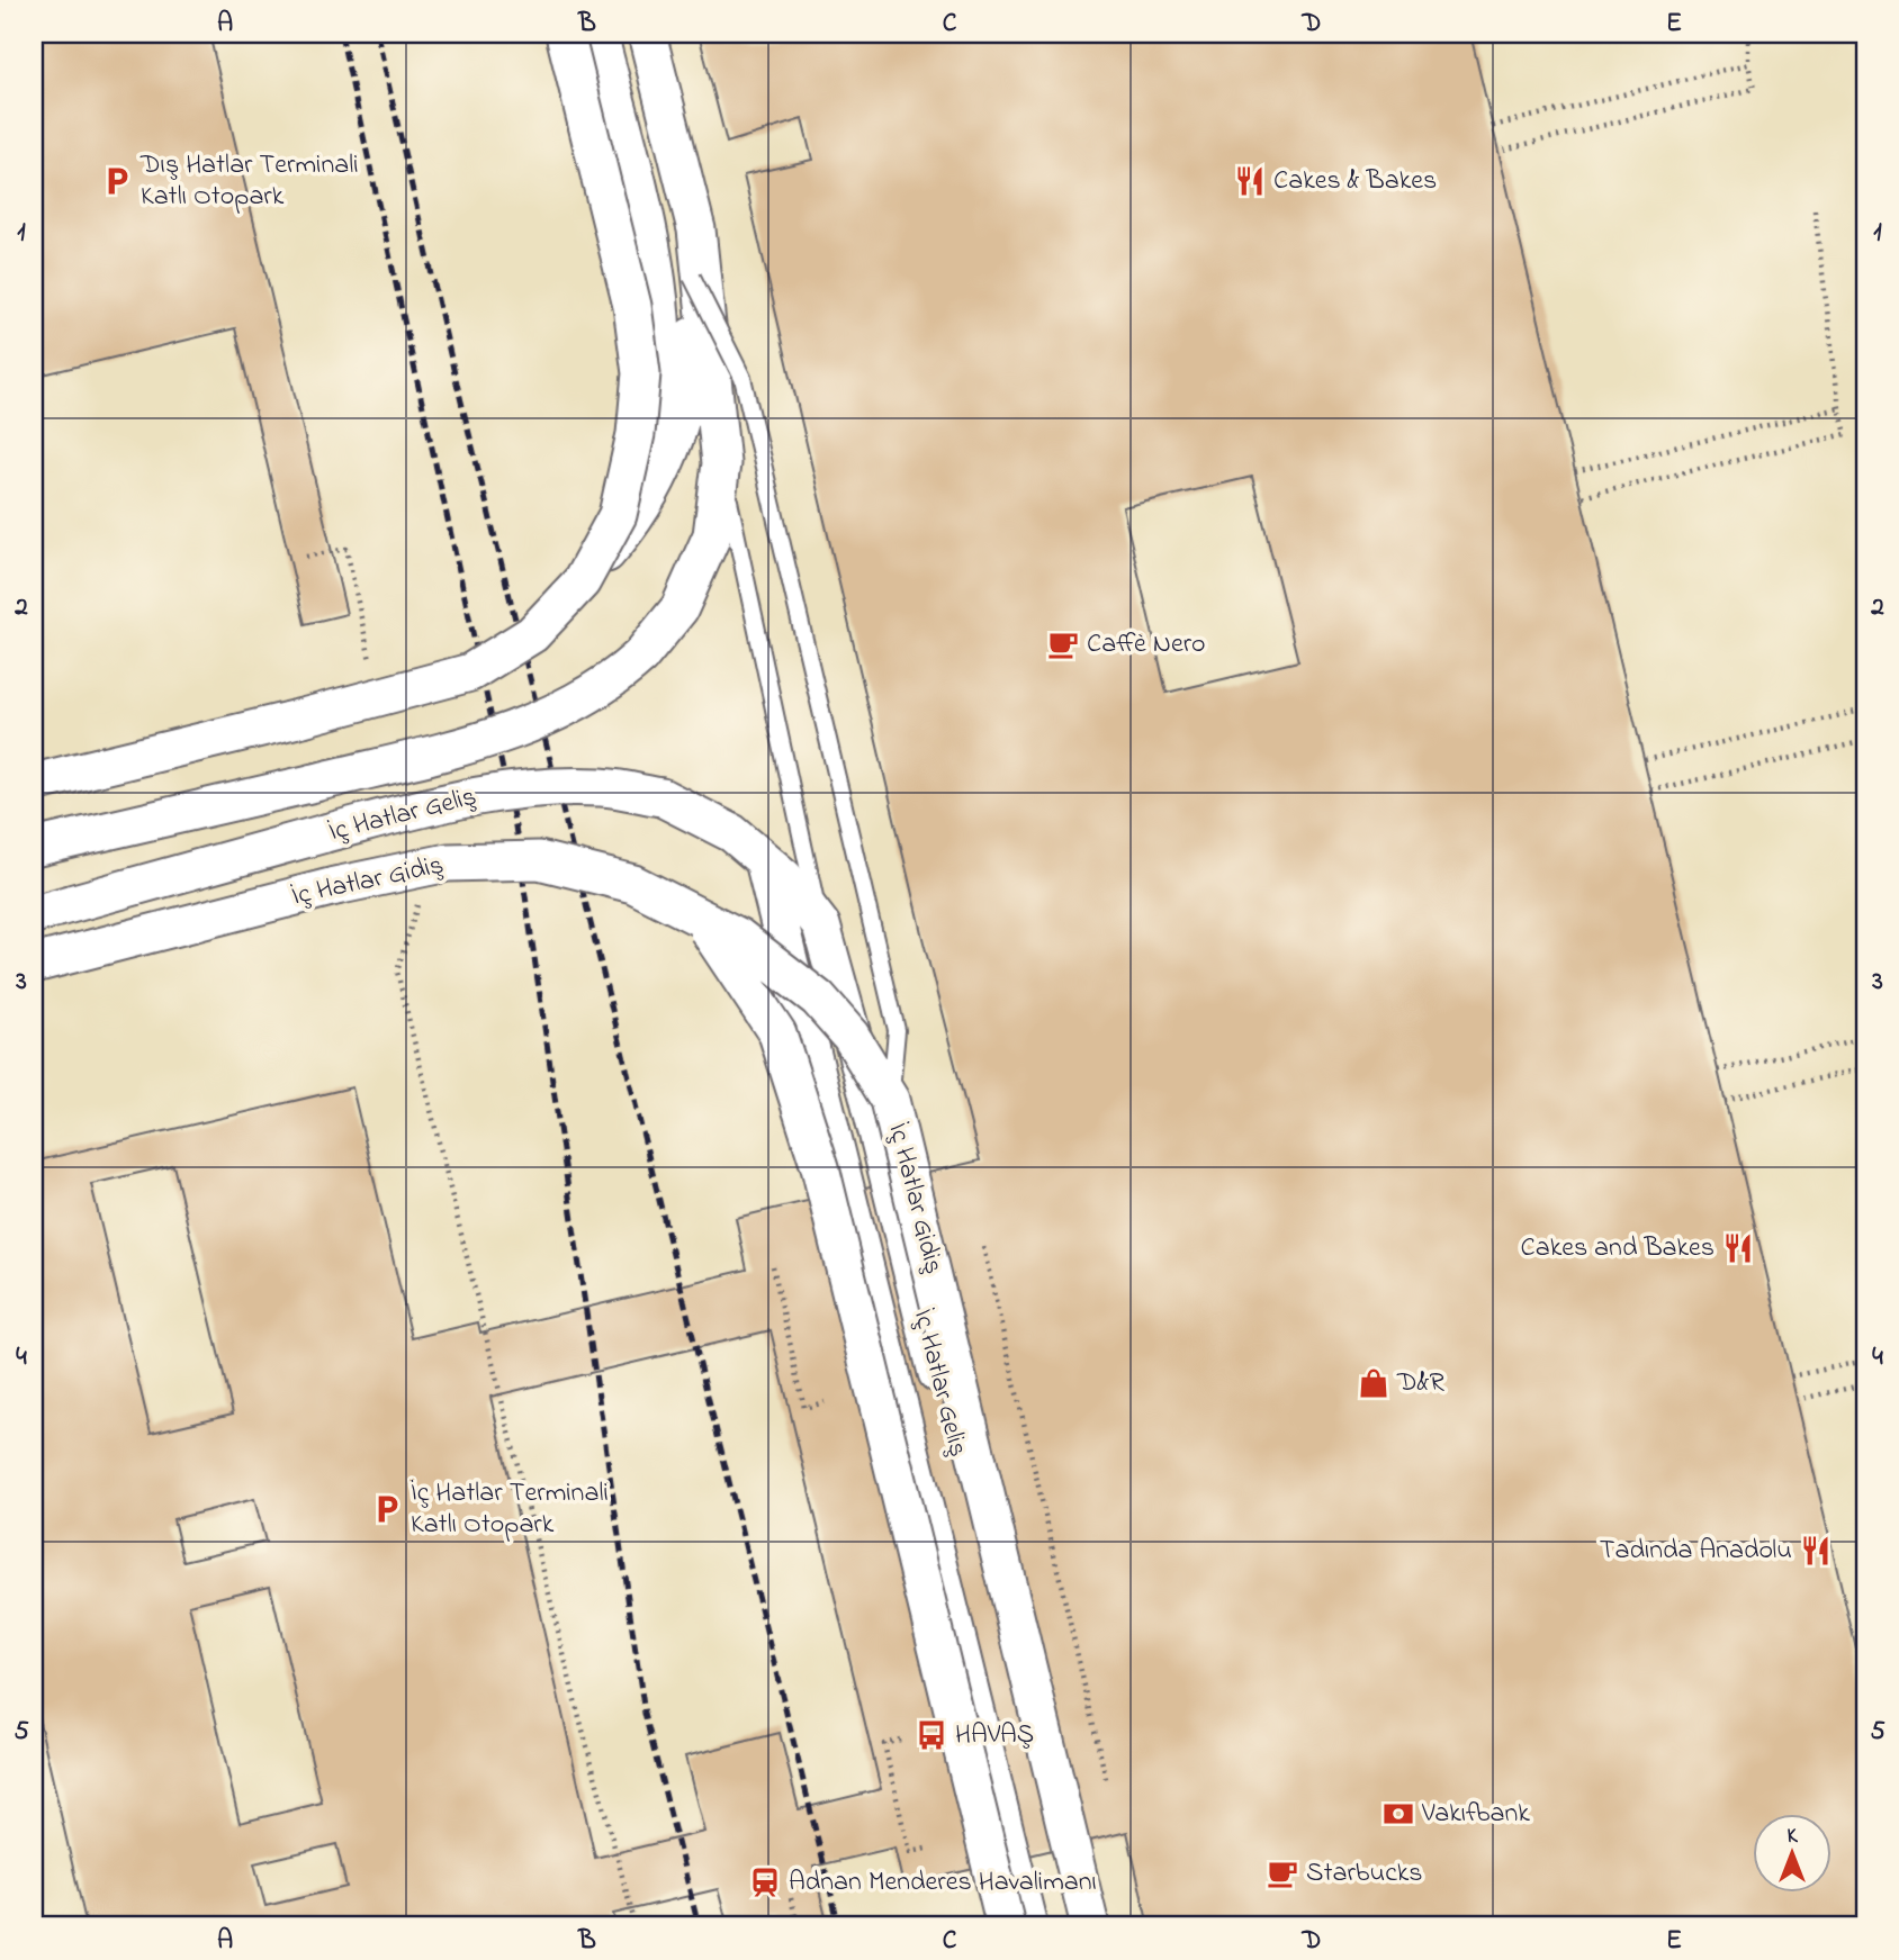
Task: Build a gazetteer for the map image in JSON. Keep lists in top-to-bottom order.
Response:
{
  "streets": {
    "street": ["İç Hatlar Geliş", "İç Hatlar Gidiş"]
  },
  "places": {
    "parking": ["Dış Hatlar Terminali Katlı Otopark", "İç Hatlar Terminali Katlı Otopark"],
    "restaurant": ["Cakes & Bakes", "Cakes and Bakes", "Tadında Anadolu"],
    "cafe": ["Caffè Nero", "Starbucks"],
    "shop": ["D&R"],
    "bus stop": ["HAVAŞ"],
    "bank": ["Vakıfbank"],
    "station": ["Adnan Menderes Havalimanı"]
  },
  "north": "top",
  "grid": {
    "columns": [
      "A",
      "B",
      "C",
      "D",
      "E"
    ],
    "rows": [
      "1",
      "2",
      "3",
      "4",
      "5"
    ]
  }
}
